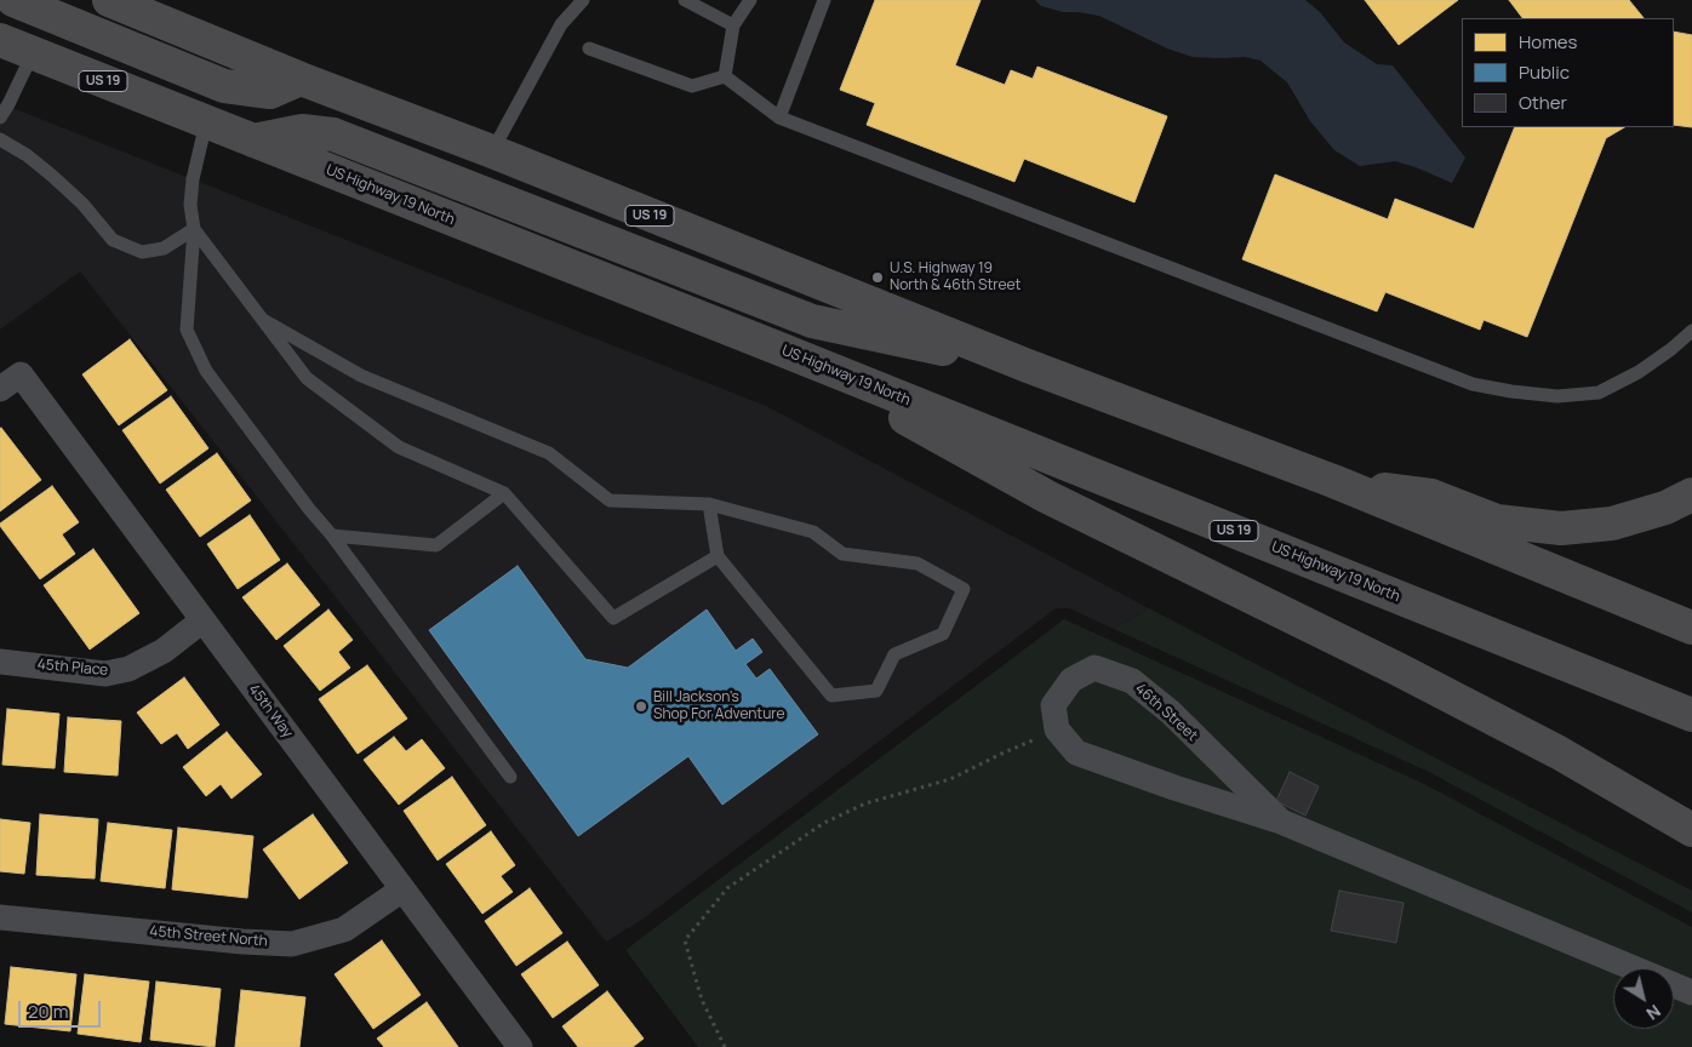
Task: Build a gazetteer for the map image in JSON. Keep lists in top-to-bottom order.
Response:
{
  "streets": {
    "highway": ["US 19", "US Highway 19 North"],
    "street": [
      "45th Place",
      "45th Way",
      "46th Street",
      "45th Street North"
    ]
  },
  "crossings": [
    ["45th Place", "45th Way"],
    ["45th Way", "45th Street North"]
  ],
  "places": ["U.S. Highway 19 North & 46th Street", "Bill Jackson's Shop For Adventure"],
  "legend": ["Homes", "Public", "Other"],
  "scale_bar": "20 m",
  "north": "bottom right"
}
